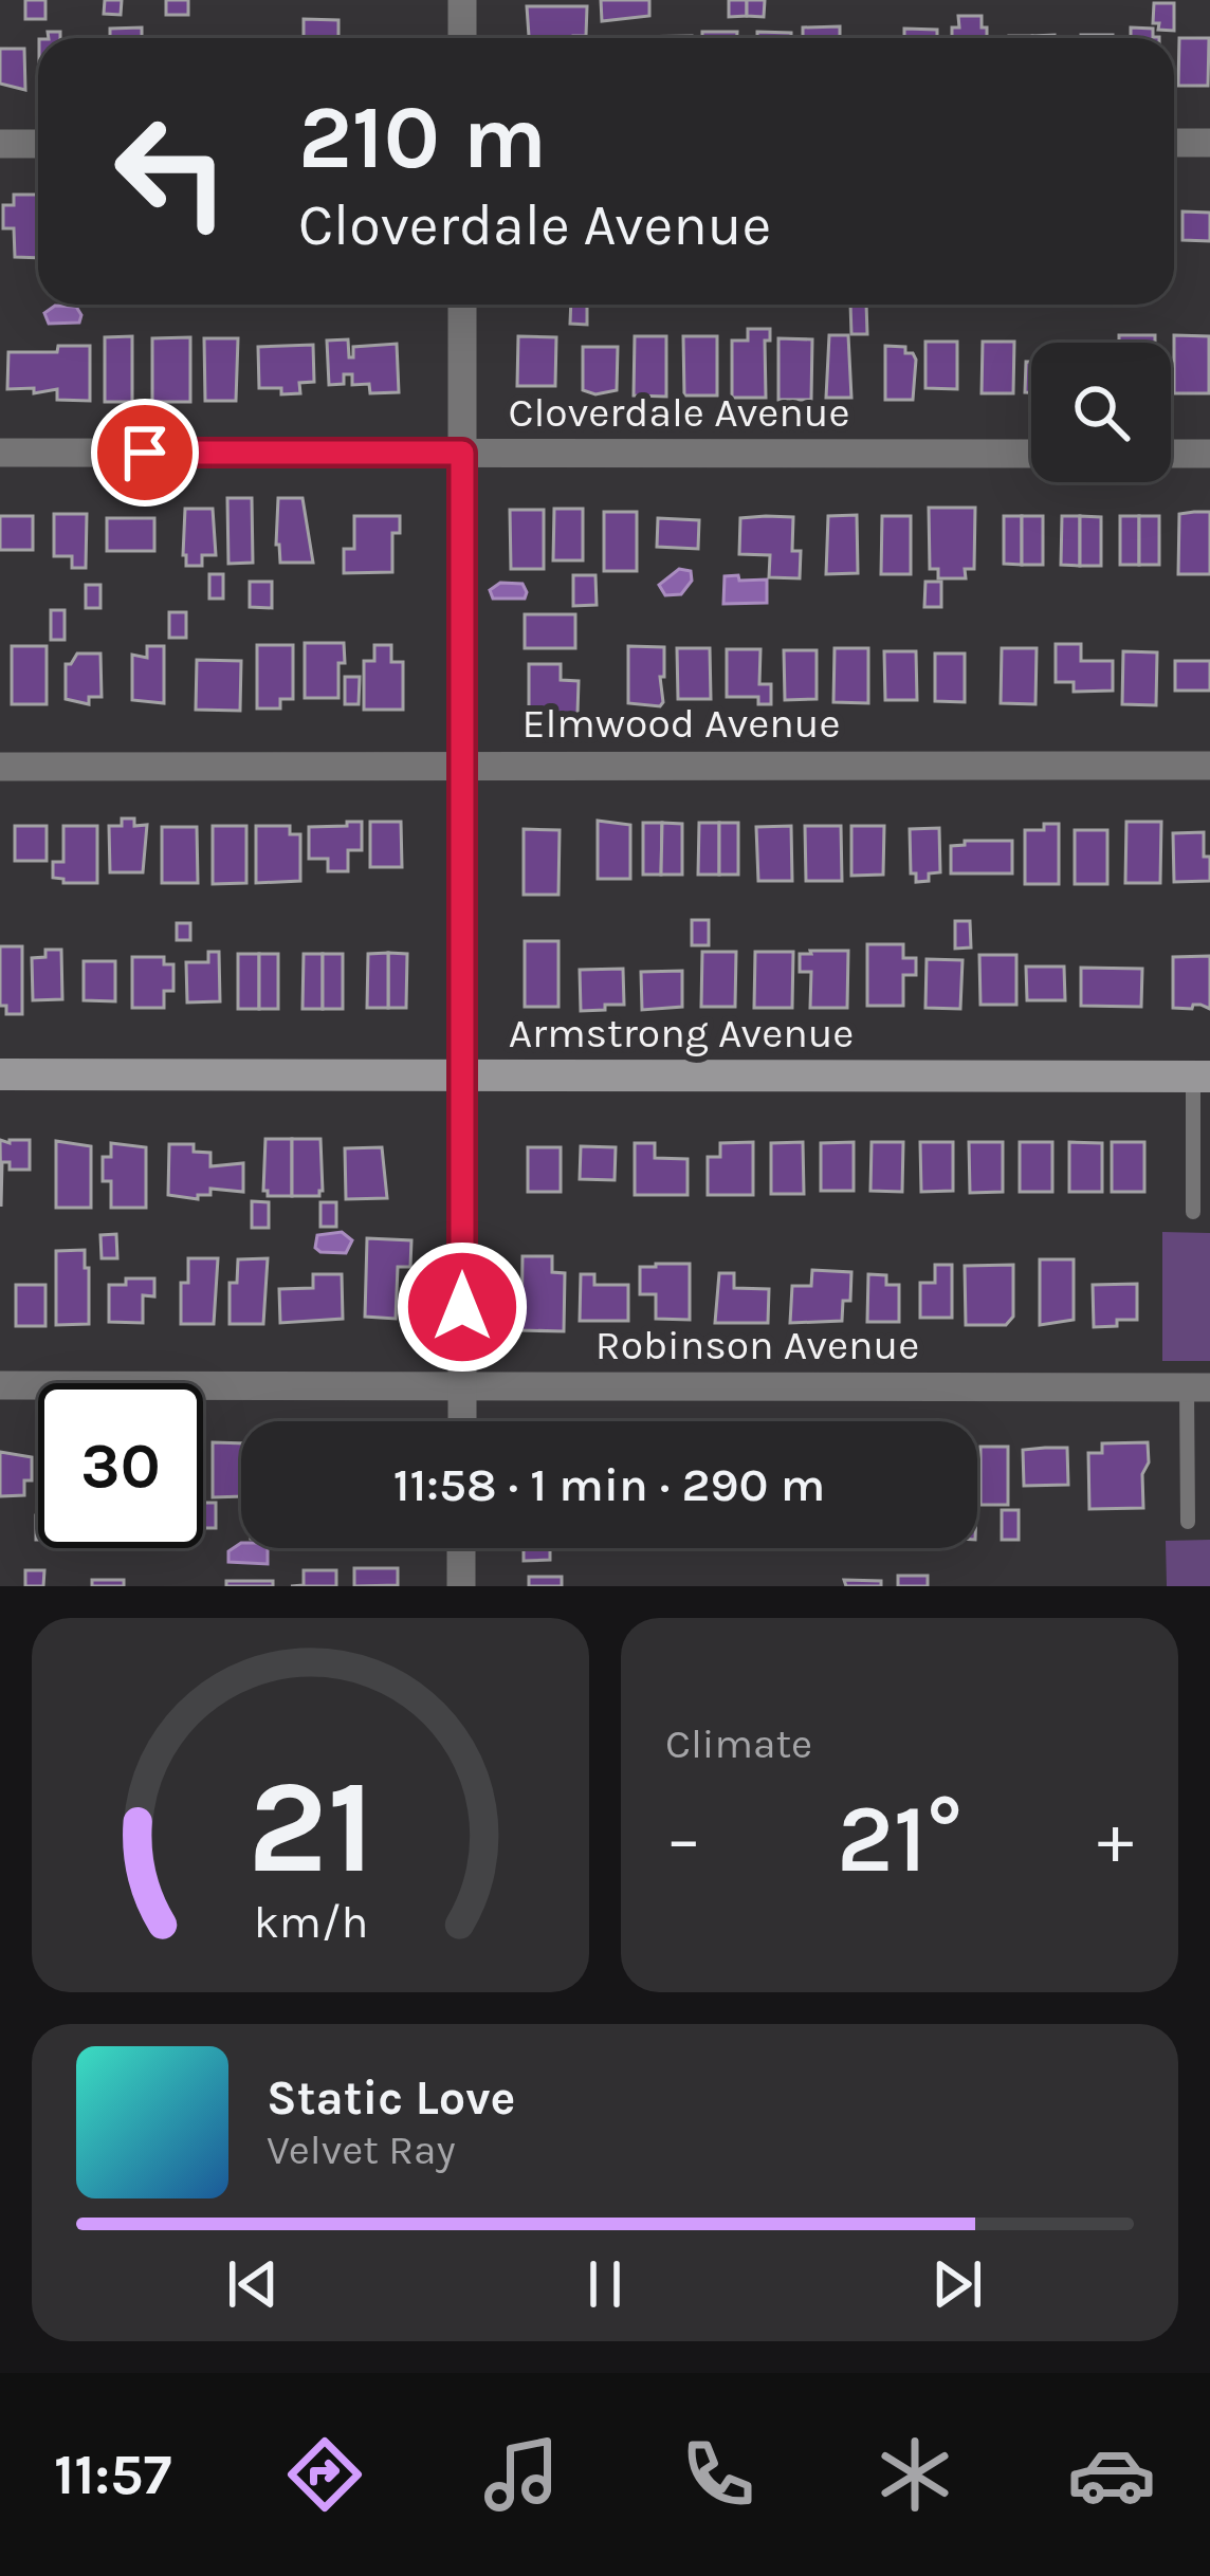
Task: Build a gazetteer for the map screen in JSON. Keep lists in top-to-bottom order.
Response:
{
  "streets": {
    "street": [
      "Cloverdale Avenue",
      "Elmwood Avenue",
      "Armstrong Avenue",
      "Robinson Avenue"
    ]
  },
  "page": {
    "turn": ["210 m", "Cloverdale Avenue"],
    "limit": "30",
    "trip": "11:58 · 1 min · 290 m",
    "tile": "Climate",
    "heat": ["−", "21°", "+"],
    "song": ["Static Love", "Velvet Ray"],
    "tabs": "11:57",
    "gauge": ["21", "km/h"]
  }
}
